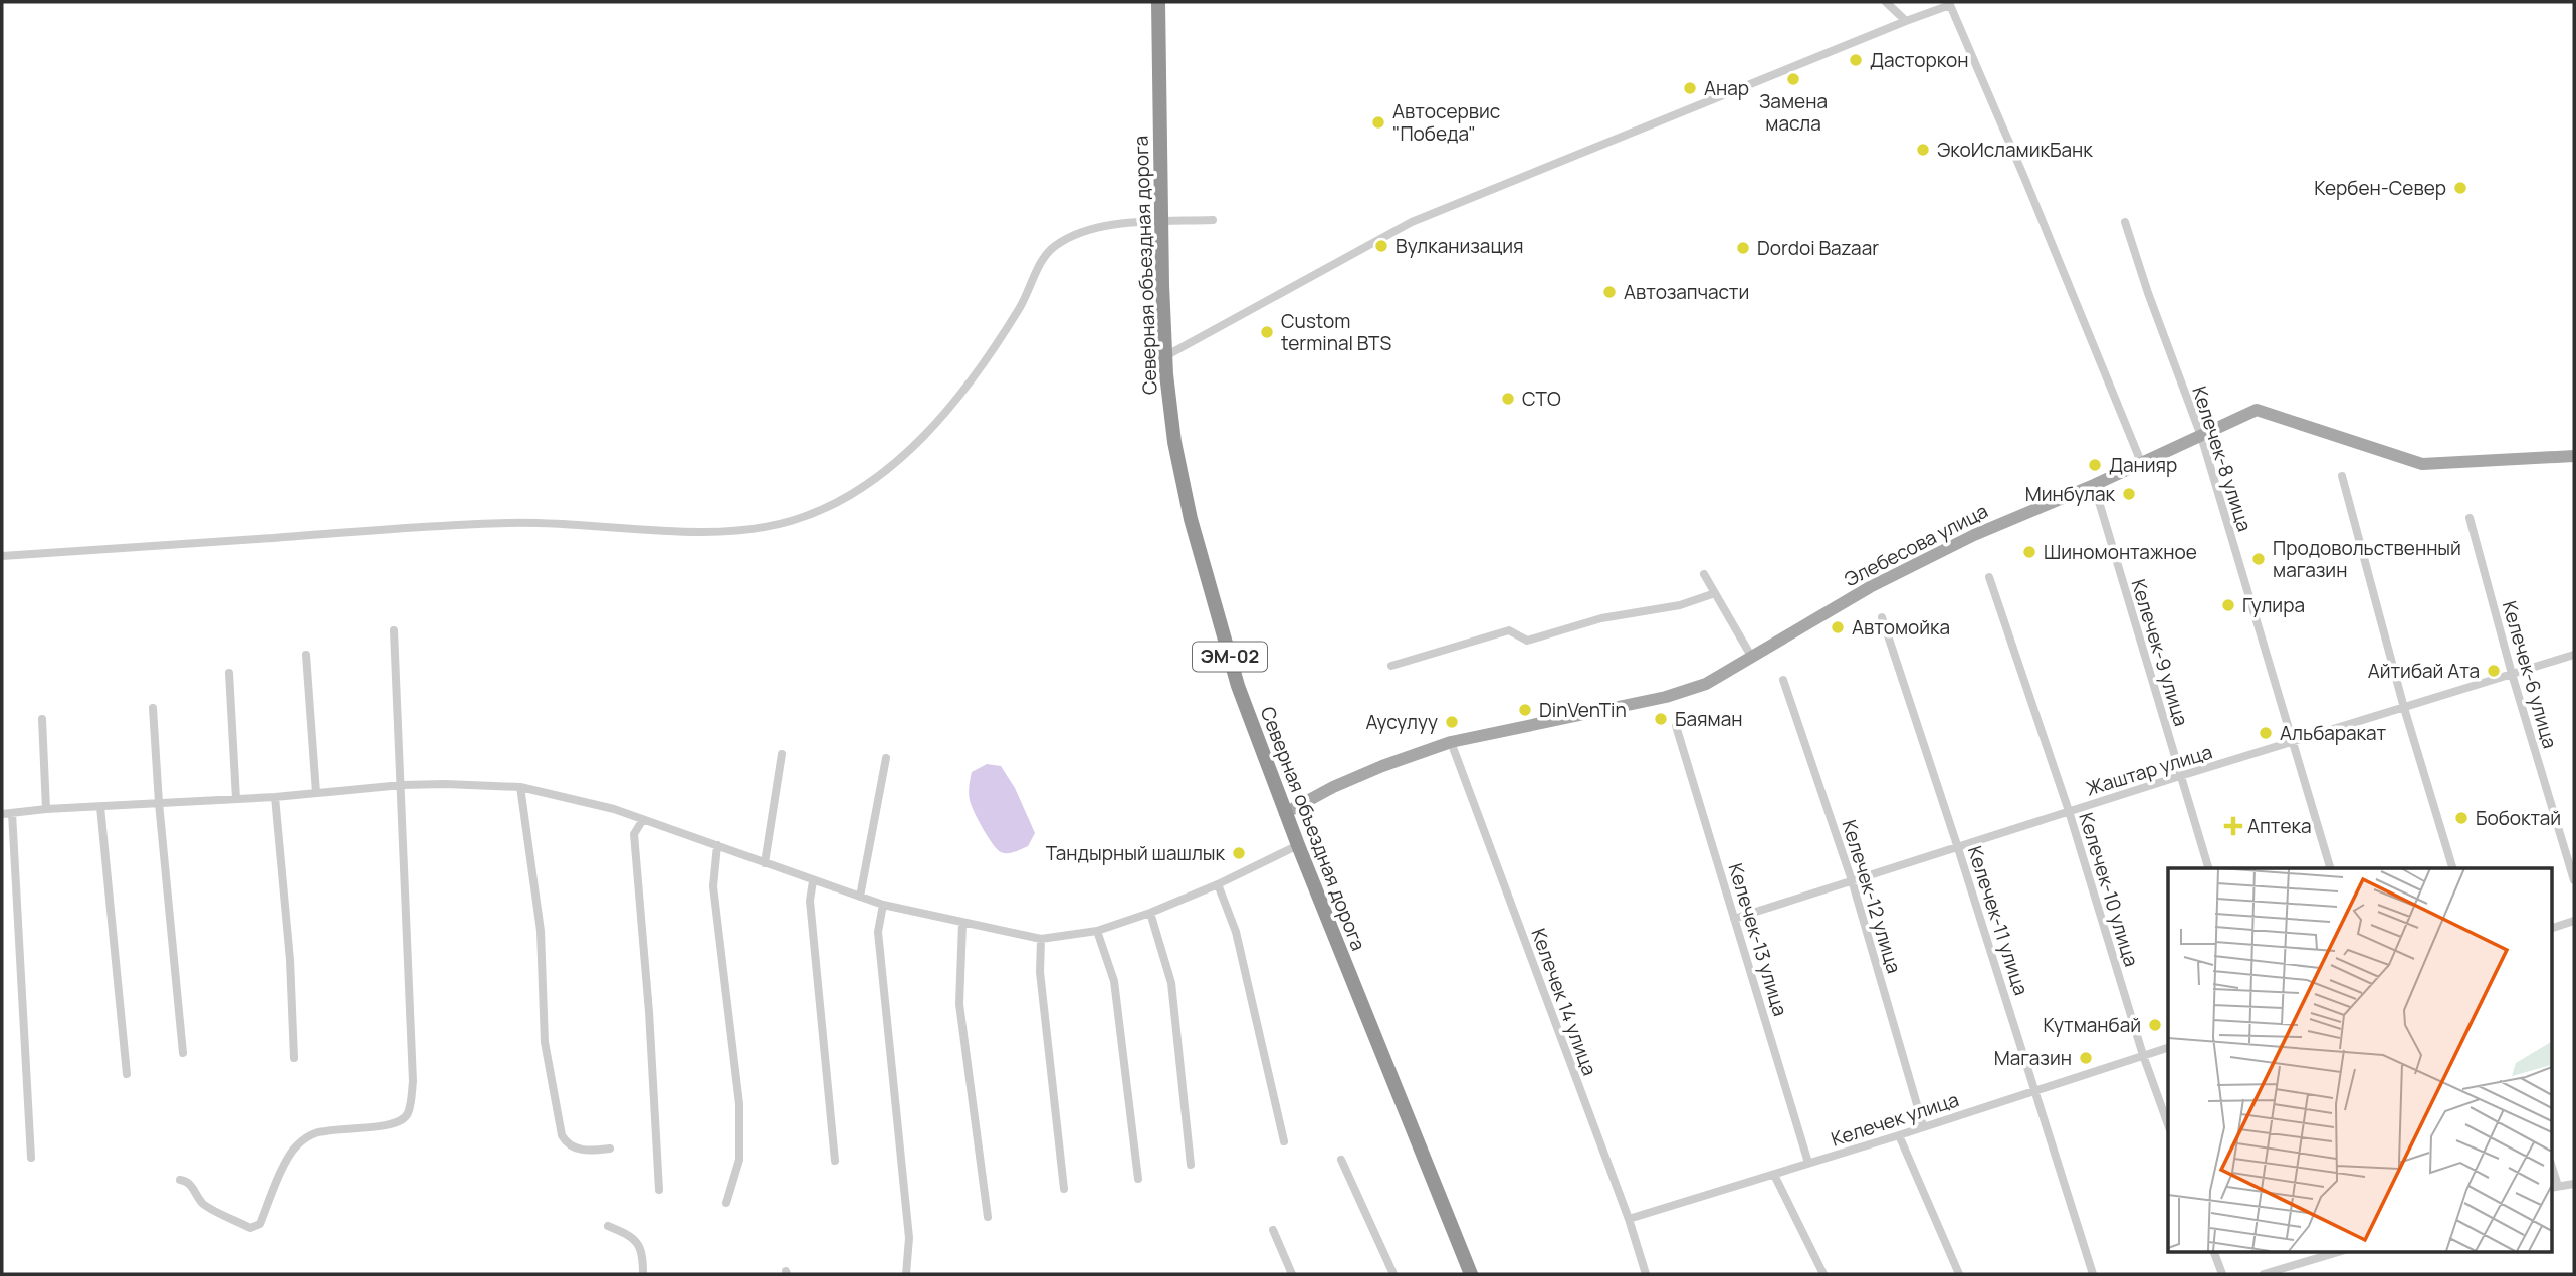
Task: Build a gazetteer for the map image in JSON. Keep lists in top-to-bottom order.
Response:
{
  "streets": {
    "highway": ["Северная объездная дорога", "ЭМ-02"],
    "main road": ["Элебесова улица"],
    "street": [
      "Келечек-8 улица",
      "Келечек-9 улица",
      "Келечек-6 улица",
      "Жаштар улица",
      "Келечек-10 улица",
      "Келечек-12 улица",
      "Келечек-11 улица",
      "Келечек-13 улица",
      "Келечек 14 улица",
      "Келечек улица"
    ]
  },
  "crossings": [
    ["Северная объездная дорога", "Элебесова улица"],
    ["Келечек-8 улица", "Элебесова улица"],
    ["Келечек-8 улица", "Жаштар улица"],
    ["Элебесова улица", "Келечек-9 улица"],
    ["Элебесова улица", "Келечек 14 улица"],
    ["Келечек-9 улица", "Жаштар улица"],
    ["Келечек-6 улица", "Жаштар улица"],
    ["Жаштар улица", "Келечек-10 улица"],
    ["Жаштар улица", "Келечек-12 улица"],
    ["Жаштар улица", "Келечек-11 улица"],
    ["Жаштар улица", "Келечек-13 улица"],
    ["Келечек-10 улица", "Келечек улица"],
    ["Келечек-12 улица", "Келечек улица"],
    ["Келечек-11 улица", "Келечек улица"],
    ["Келечек-13 улица", "Келечек улица"],
    ["Келечек 14 улица", "Келечек улица"]
  ],
  "places": {
    "other": [
      "Дасторкон",
      "Замена масла",
      "Анар",
      "Автосервис \"Победа\"",
      "ЭкоИсламикБанк",
      "Кербен-Север",
      "Вулканизация",
      "Dordoi Bazaar",
      "Автозапчасти",
      "Custom terminal BTS",
      "СТО",
      "Данияр",
      "Минбулак",
      "Шиномонтажное",
      "Продовольственный магазин",
      "Гулира",
      "Автомойка",
      "Айтибай Ата",
      "DinVenTin",
      "Баяман",
      "Аусулуу",
      "Альбаракат",
      "Бобоктай",
      "Тандырный шашлык",
      "Кутманбай",
      "Магазин"
    ],
    "health": ["Аптека"]
  }
}
